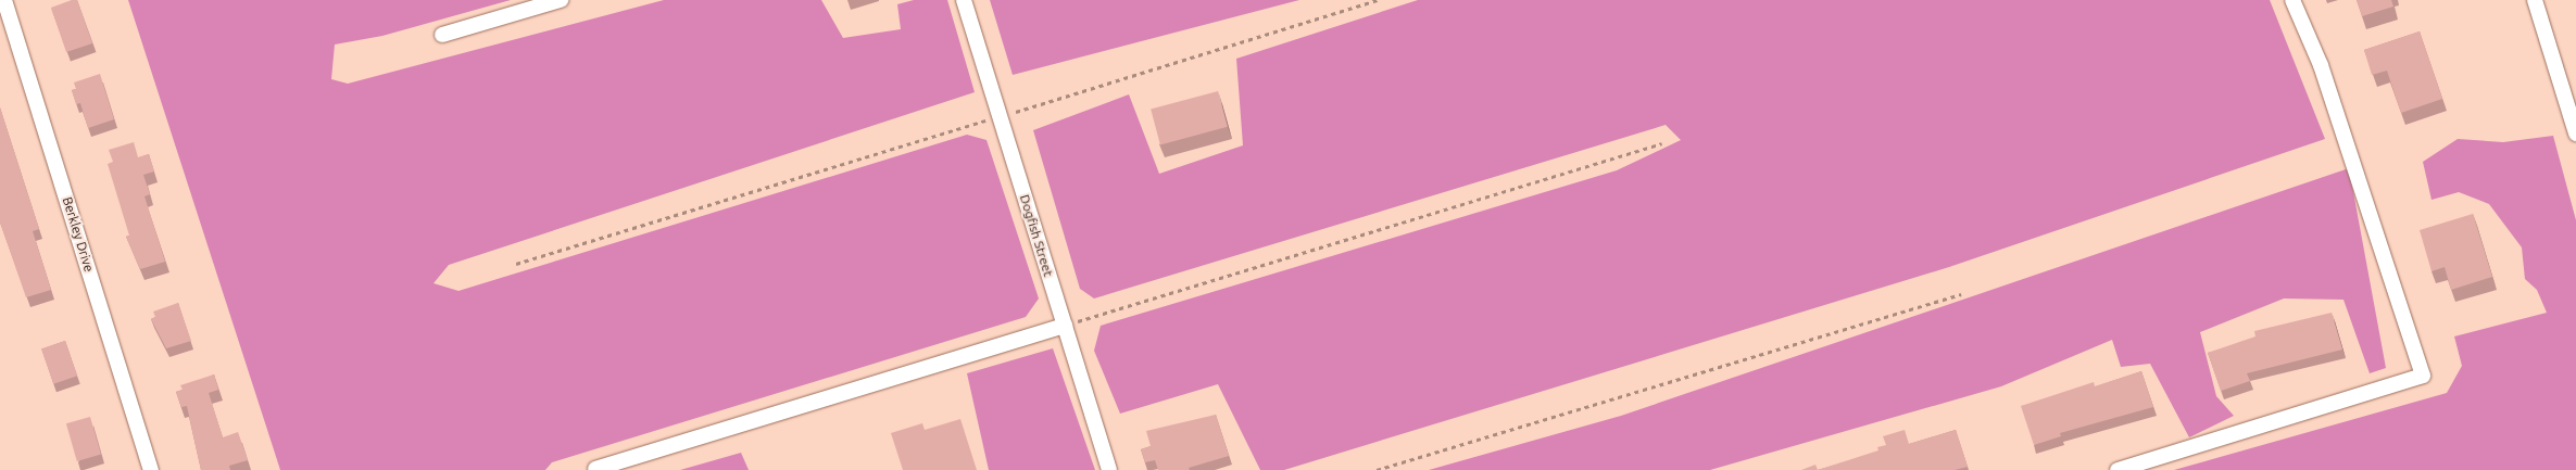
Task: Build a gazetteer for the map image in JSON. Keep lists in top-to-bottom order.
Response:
{
  "streets": {
    "street": ["Berkley Drive", "Dogfish Street"]
  }
}
